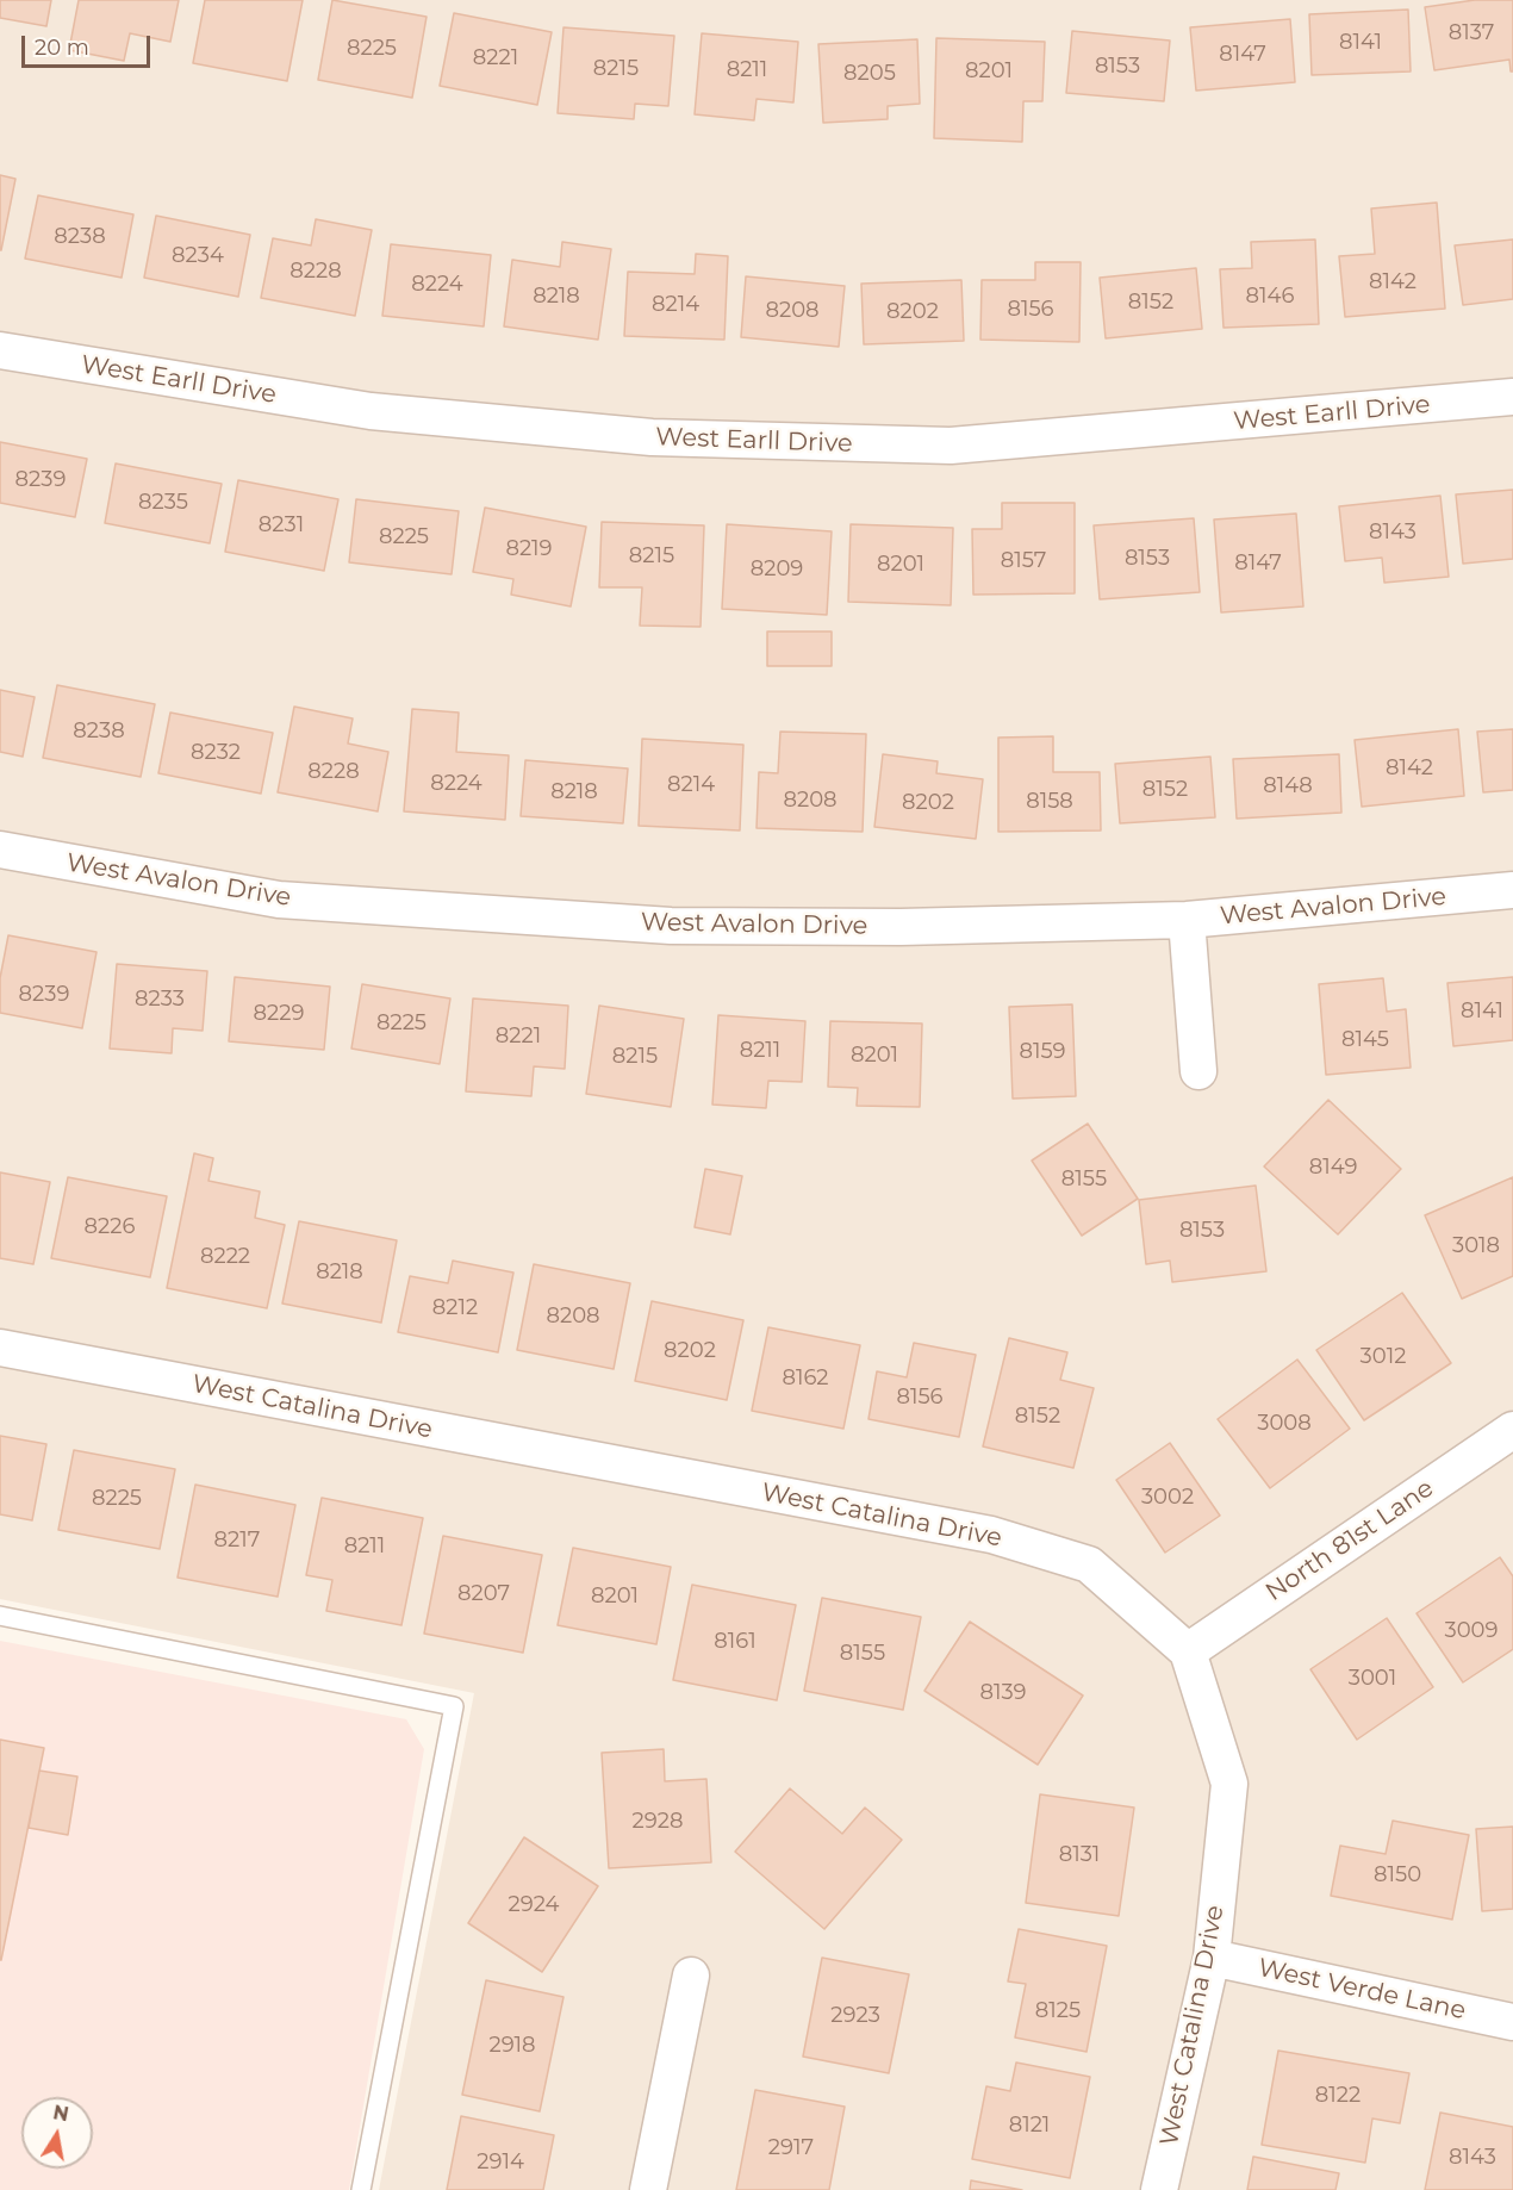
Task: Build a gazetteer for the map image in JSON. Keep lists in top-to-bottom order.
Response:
{
  "streets": {
    "street": [
      "West Earll Drive",
      "West Avalon Drive",
      "West Catalina Drive",
      "North 81st Lane",
      "West Verde Lane"
    ]
  },
  "crossings": [
    ["West Catalina Drive", "North 81st Lane"],
    ["West Catalina Drive", "West Verde Lane"]
  ],
  "house_numbers": [
    "8137",
    "8141",
    "8225",
    "8147",
    "8221",
    "8153",
    "8215",
    "8211",
    "8201",
    "8205",
    "8238",
    "8234",
    "8228",
    "8142",
    "8224",
    "8218",
    "8146",
    "8152",
    "8214",
    "8156",
    "8208",
    "8202",
    "8239",
    "8235",
    "8231",
    "8143",
    "8225",
    "8219",
    "8215",
    "8153",
    "8157",
    "8147",
    "8201",
    "8209",
    "8238",
    "8232",
    "8142",
    "8228",
    "8224",
    "8214",
    "8148",
    "8152",
    "8218",
    "8208",
    "8158",
    "8202",
    "8239",
    "8233",
    "8141",
    "8229",
    "8225",
    "8221",
    "8145",
    "8211",
    "8159",
    "8201",
    "8215",
    "8149",
    "8155",
    "8226",
    "8153",
    "3018",
    "8222",
    "8218",
    "8212",
    "8208",
    "8202",
    "3012",
    "8162",
    "8156",
    "8152",
    "3008",
    "3002",
    "8225",
    "8217",
    "8211",
    "8207",
    "8201",
    "3009",
    "8161",
    "8155",
    "3001",
    "8139",
    "2928",
    "8131",
    "8150",
    "2924",
    "8125",
    "2923",
    "2918",
    "8122",
    "8121",
    "2917",
    "8143",
    "2914"
  ],
  "scale_bar": "20 m",
  "north": "top"
}
